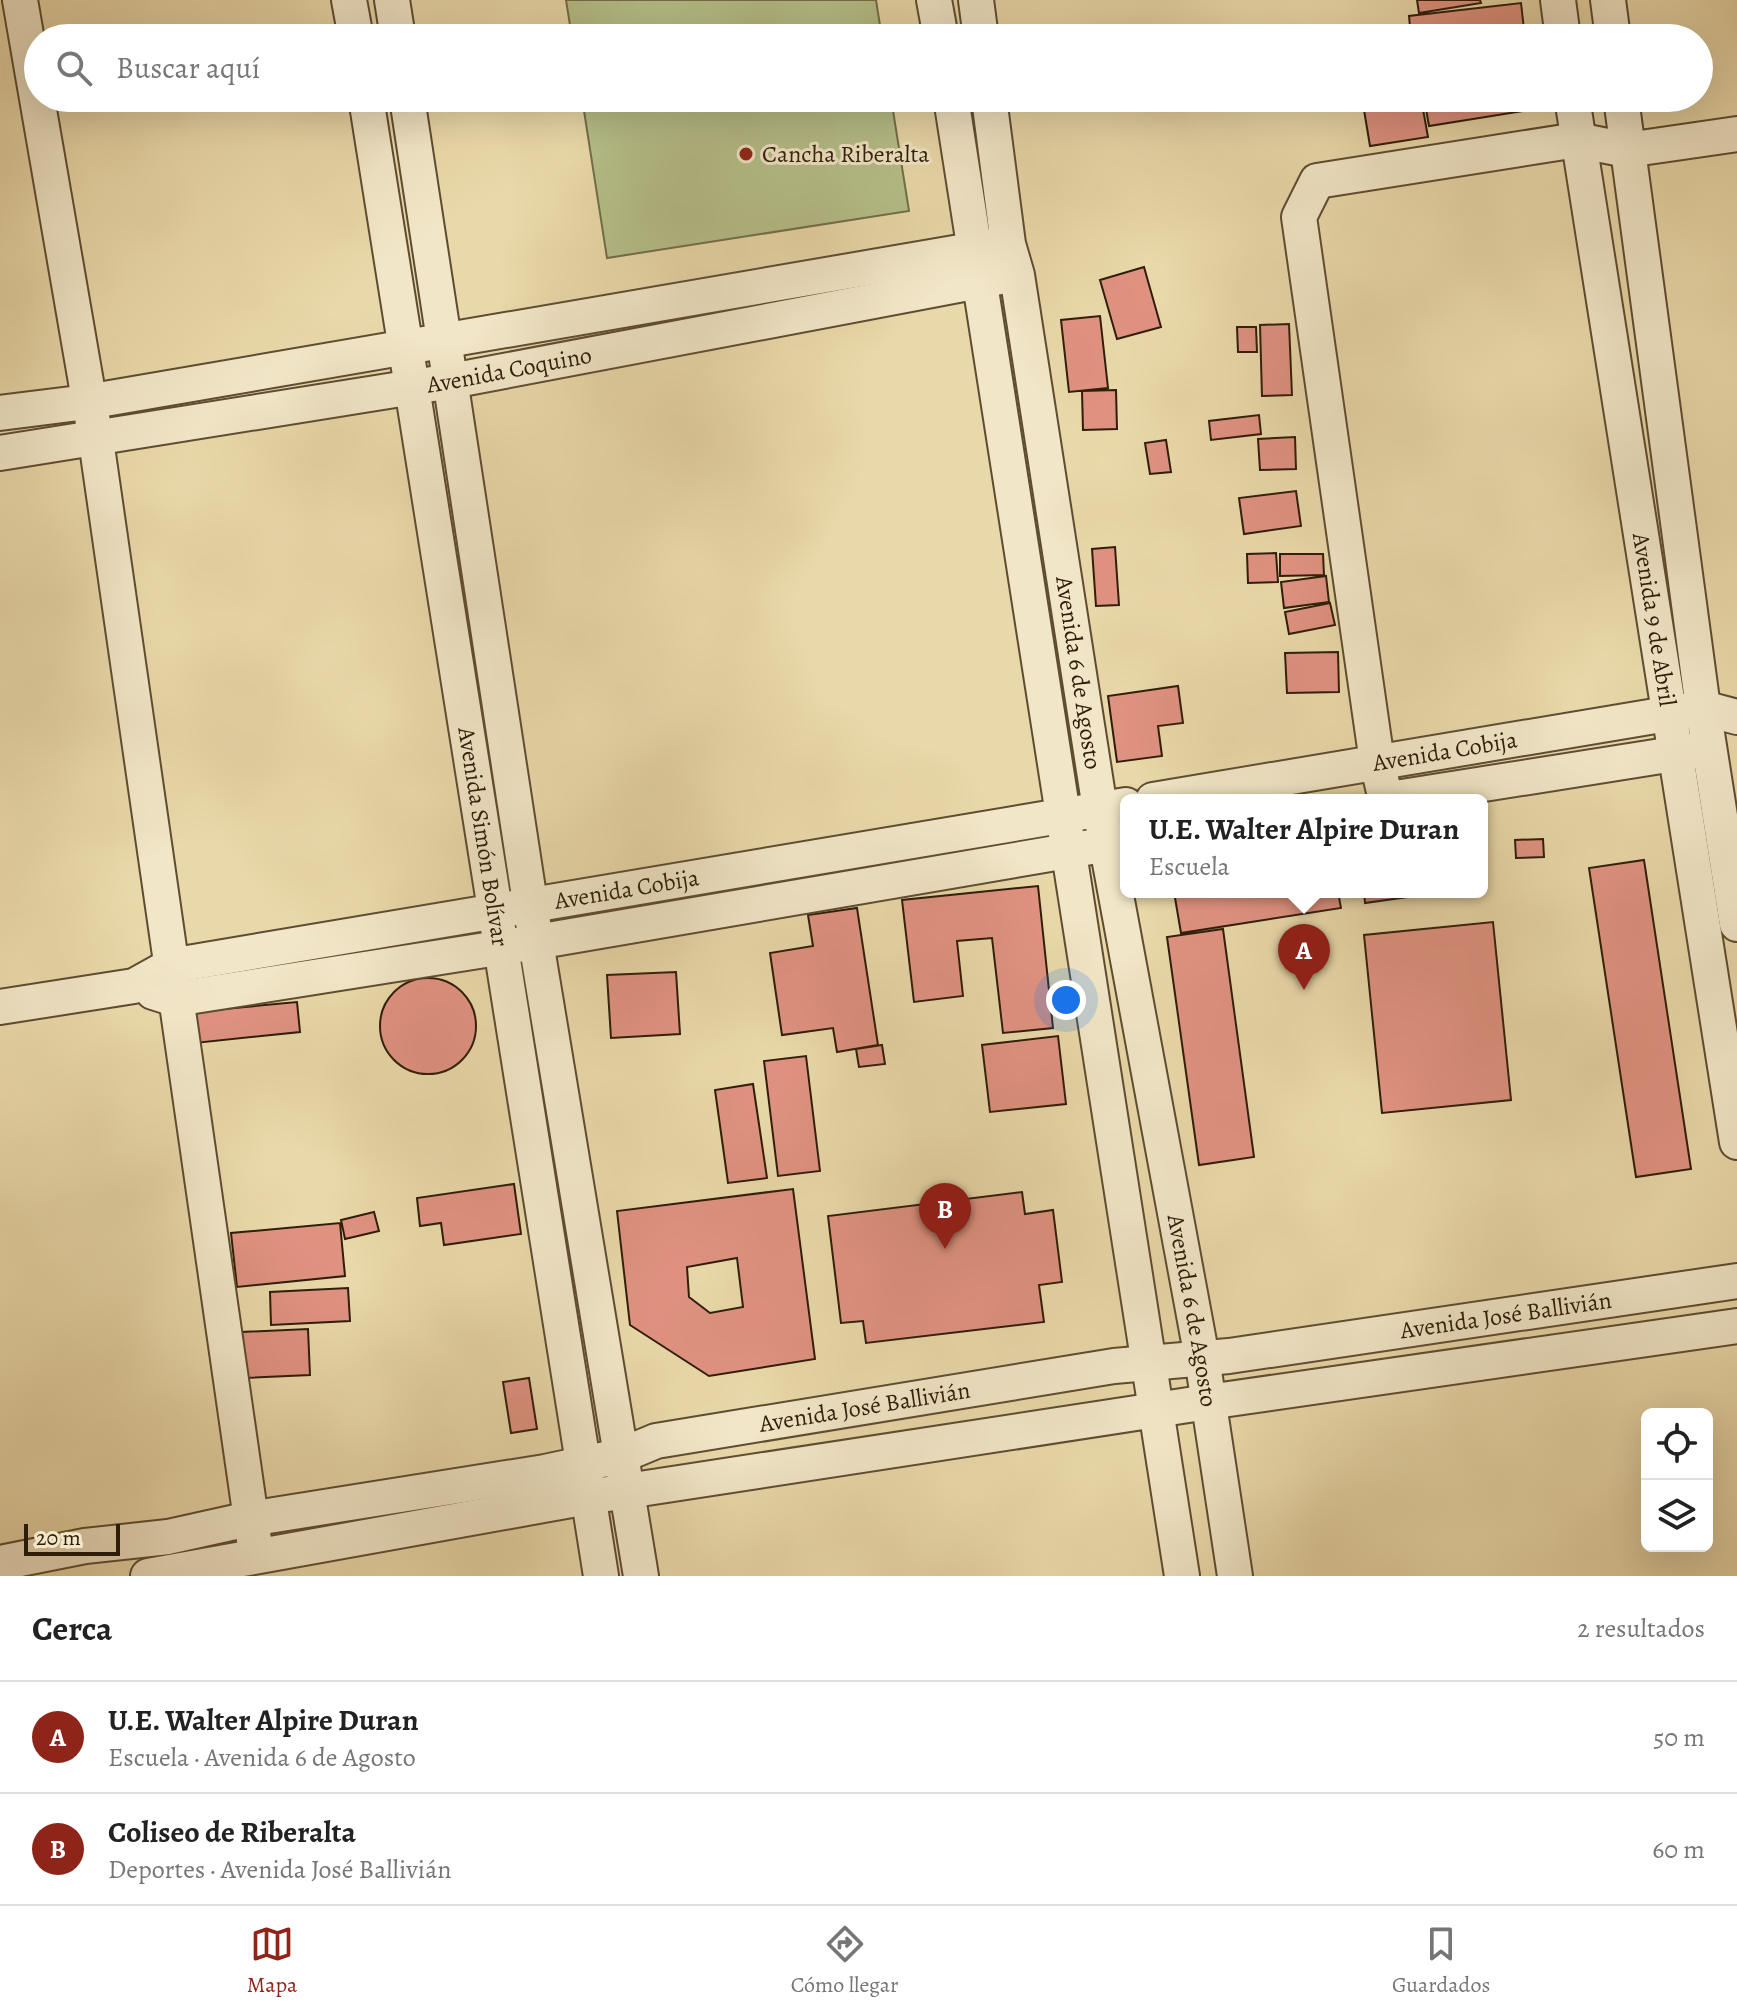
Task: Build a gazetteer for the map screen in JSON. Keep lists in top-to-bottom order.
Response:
{
  "streets": {
    "street": [
      "Avenida Coquino",
      "Avenida 9 de Abril",
      "Avenida 6 de Agosto",
      "Avenida Cobija",
      "Avenida Simón Bolívar",
      "Avenida José Ballivián"
    ]
  },
  "crossings": [
    ["Avenida Coquino", "Avenida 6 de Agosto"],
    ["Avenida Coquino", "Avenida Simón Bolívar"],
    ["Avenida 9 de Abril", "Avenida Cobija"],
    ["Avenida 6 de Agosto", "Avenida Cobija"],
    ["Avenida 6 de Agosto", "Avenida José Ballivián"],
    ["Avenida Cobija", "Avenida Simón Bolívar"],
    ["Avenida Simón Bolívar", "Avenida José Ballivián"]
  ],
  "places": ["Cancha Riberalta"],
  "scale_bar": "20 m",
  "page": {
    "search": "Buscar aquí",
    "popup": ["U.E. Walter Alpire Duran", "Escuela"],
    "pins": ["A", "B"],
    "scale": "20 m",
    "heading": ["Cerca", "2 resultados"],
    "list": [
      {
        "mark": "A",
        "name": "U.E. Walter Alpire Duran",
        "note": "Escuela · Avenida 6 de Agosto",
        "value": "50 m"
      },
      {
        "mark": "B",
        "name": "Coliseo de Riberalta",
        "note": "Deportes · Avenida José Ballivián",
        "value": "60 m"
      }
    ],
    "nav": ["Mapa", "Cómo llegar", "Guardados"]
  }
}
